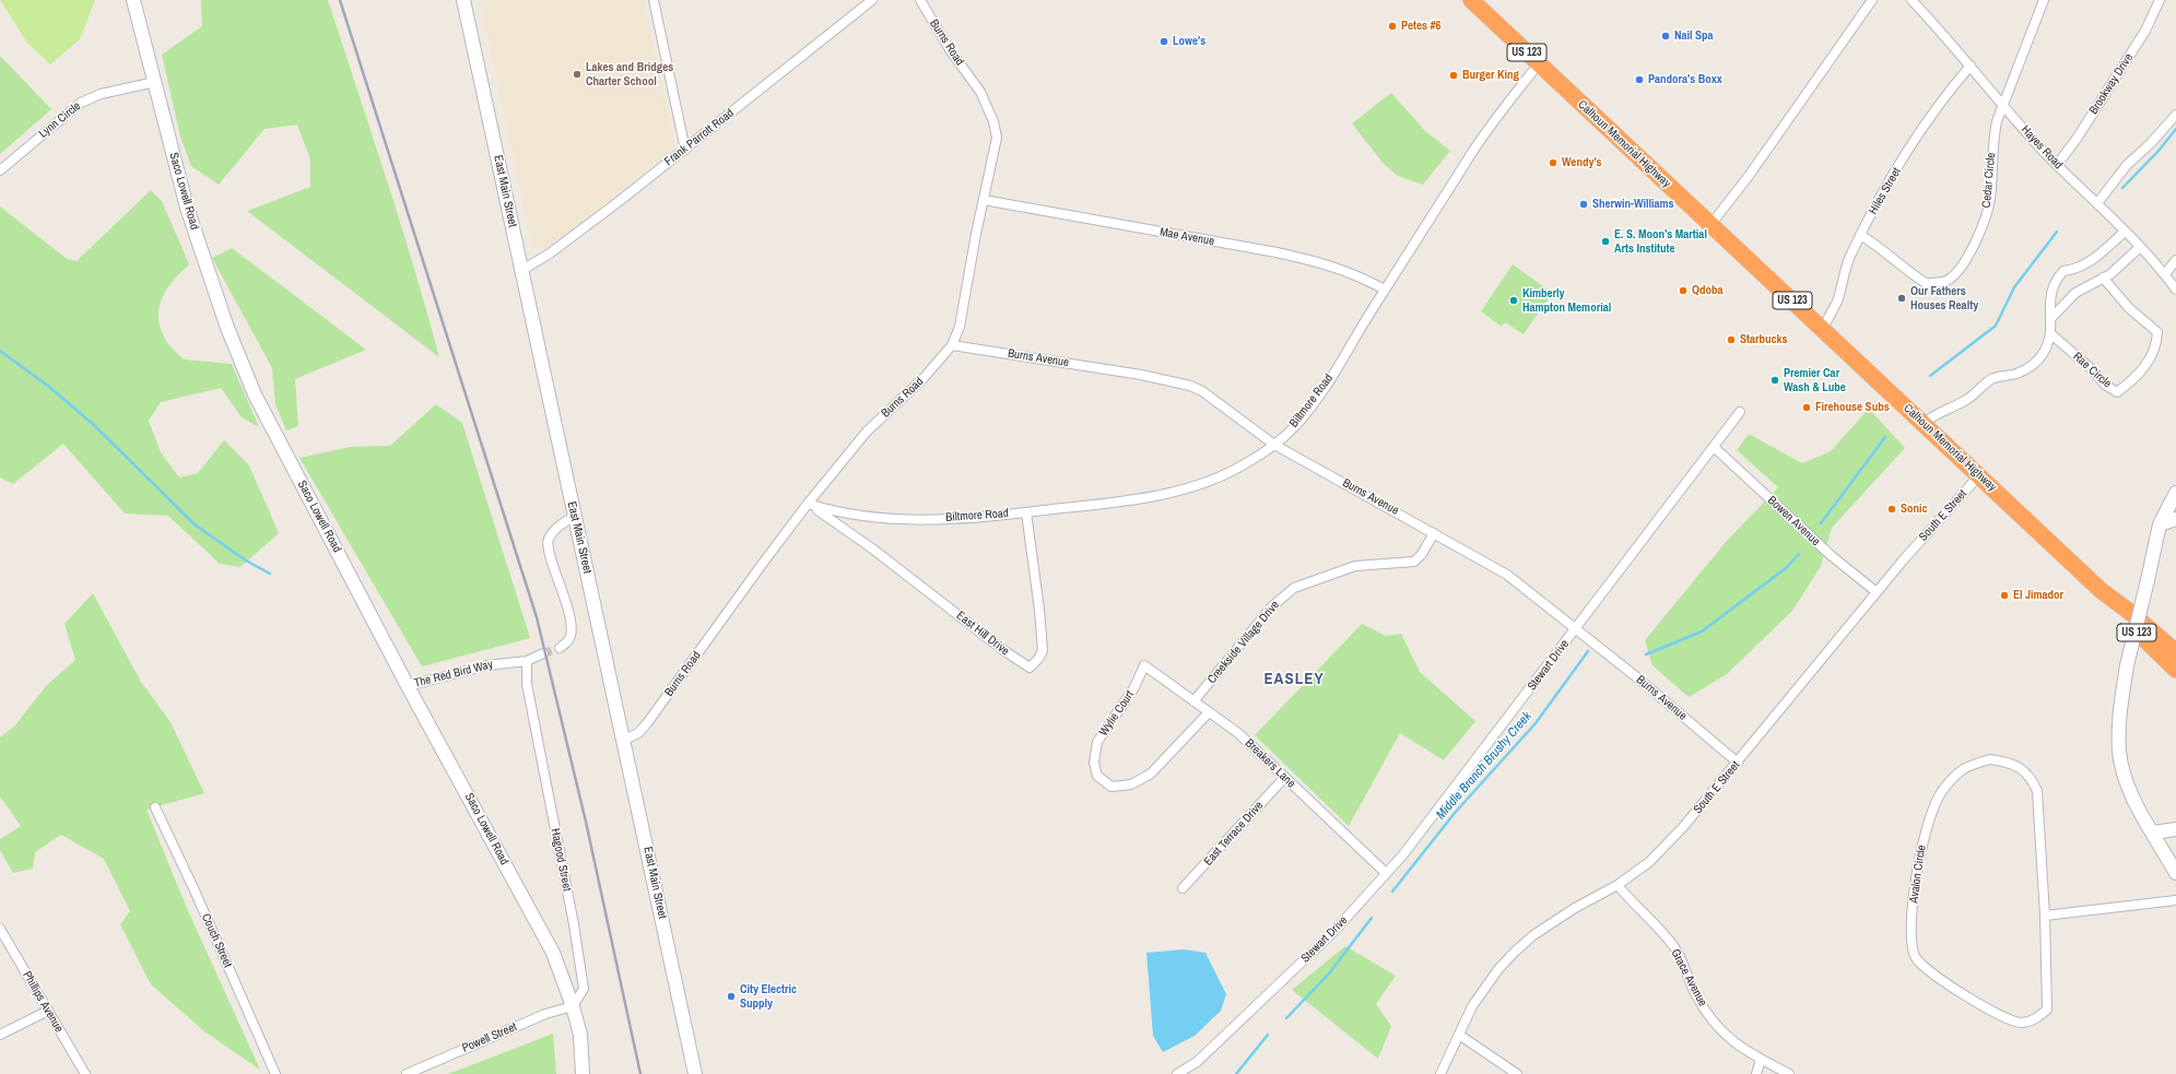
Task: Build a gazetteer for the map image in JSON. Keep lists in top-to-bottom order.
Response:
{
  "streets": {
    "highway": ["US 123", "Calhoun Memorial Highway"],
    "street": [
      "Burns Road",
      "Brookway Drive",
      "Lynn Circle",
      "Frank Parrott Road",
      "Hayes Road",
      "Cedar Circle",
      "Saco Lowell Road",
      "East Main Street",
      "Hiles Street",
      "Mae Avenue",
      "Burns Avenue",
      "Rae Circle",
      "Biltmore Road",
      "South E Street",
      "Bowen Avenue",
      "East Hill Drive",
      "Creekside Village Drive",
      "Stewart Drive",
      "The Red Bird Way",
      "Wylie Court",
      "Breakers Lane",
      "East Terrace Drive",
      "Hagood Street",
      "Avalon Circle",
      "Couch Street",
      "Grace Avenue",
      "Phillips Avenue",
      "Powell Street"
    ]
  },
  "crossings": [
    ["Burns Road", "East Main Street"],
    ["Burns Road", "Mae Avenue"],
    ["Burns Road", "Burns Avenue"],
    ["Burns Road", "Biltmore Road"],
    ["Burns Road", "East Hill Drive"],
    ["Brookway Drive", "Hayes Road"],
    ["Lynn Circle", "Saco Lowell Road"],
    ["Frank Parrott Road", "East Main Street"],
    ["Calhoun Memorial Highway", "Hiles Street"],
    ["Calhoun Memorial Highway", "Biltmore Road"],
    ["Calhoun Memorial Highway", "South E Street"],
    ["Hayes Road", "Cedar Circle"],
    ["Hayes Road", "Hiles Street"],
    ["Cedar Circle", "Hiles Street"],
    ["Saco Lowell Road", "The Red Bird Way"],
    ["Saco Lowell Road", "Hagood Street"],
    ["Saco Lowell Road", "Powell Street"],
    ["Mae Avenue", "Biltmore Road"],
    ["Burns Avenue", "Biltmore Road"],
    ["Burns Avenue", "South E Street"],
    ["Burns Avenue", "Creekside Village Drive"],
    ["Burns Avenue", "Stewart Drive"],
    ["Biltmore Road", "East Hill Drive"],
    ["South E Street", "Bowen Avenue"],
    ["South E Street", "Grace Avenue"],
    ["Bowen Avenue", "Stewart Drive"],
    ["Creekside Village Drive", "Breakers Lane"],
    ["Stewart Drive", "Breakers Lane"],
    ["The Red Bird Way", "Hagood Street"],
    ["Wylie Court", "Breakers Lane"],
    ["Breakers Lane", "East Terrace Drive"],
    ["Hagood Street", "Powell Street"]
  ],
  "districts": ["EASLEY"],
  "water": ["Middle Branch Brushy Creek"],
  "places": [
    "Petes #6",
    "Nail Spa",
    "Lowe's",
    "Lakes and Bridges Charter School",
    "Burger King",
    "Pandora's Boxx",
    "Wendy's",
    "Sherwin-Williams",
    "E. S. Moon’s Martial Arts Institute",
    "Qdoba",
    "Our Fathers Houses Realty",
    "Kimberly Hampton Memorial",
    "Starbucks",
    "Premier Car Wash & Lube",
    "Firehouse Subs",
    "Sonic",
    "El Jimador",
    "City Electric Supply"
  ]
}
